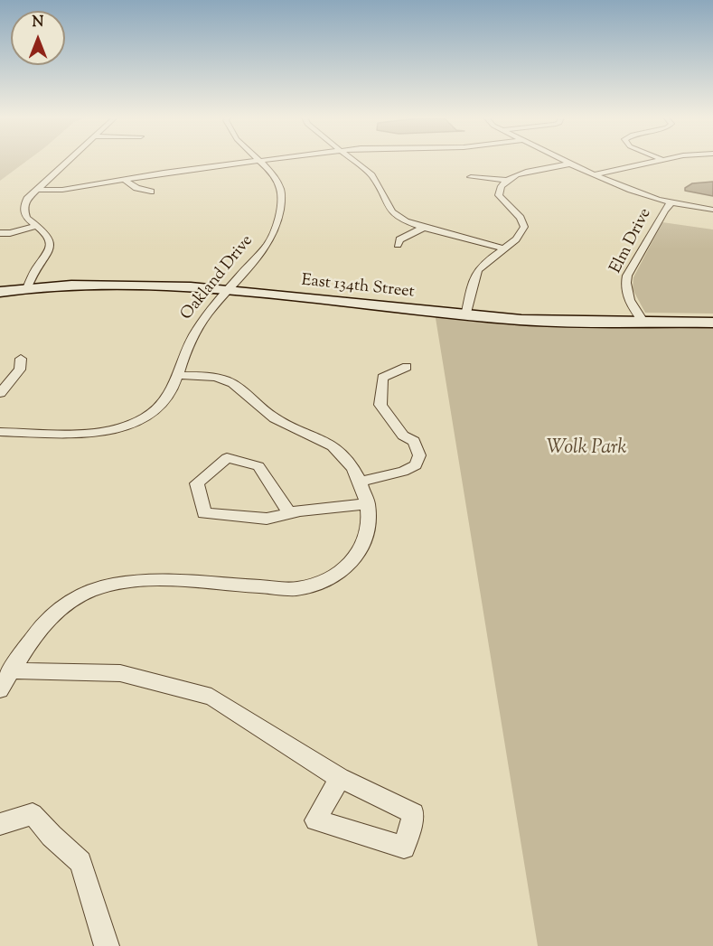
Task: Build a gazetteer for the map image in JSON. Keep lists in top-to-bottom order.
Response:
{
  "streets": {
    "street": ["Elm Drive", "Oakland Drive", "East 134th Street"]
  },
  "crossings": [
    ["Elm Drive", "East 134th Street"],
    ["Oakland Drive", "East 134th Street"]
  ],
  "parks": ["Wolk Park"],
  "north": "top"
}
